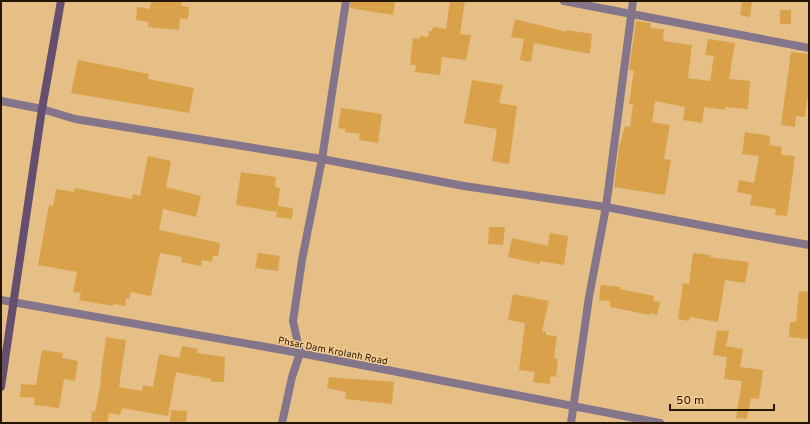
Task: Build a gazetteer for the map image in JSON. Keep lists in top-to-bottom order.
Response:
{
  "streets": {
    "street": ["Phsar Dam Krolanh Road"]
  },
  "scale_bar": "50 m"
}
